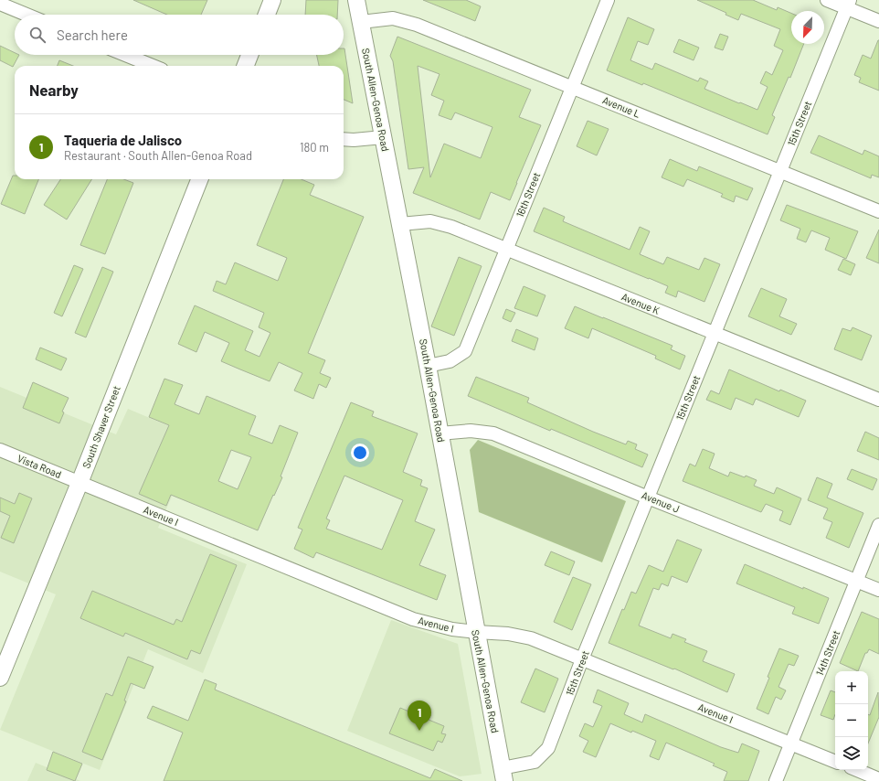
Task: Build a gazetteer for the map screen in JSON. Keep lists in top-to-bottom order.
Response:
{
  "streets": {
    "main road": ["South Allen-Genoa Road", "South Shaver Street"],
    "street": [
      "Avenue L",
      "15th Street",
      "16th Street",
      "Avenue K",
      "Vista Road",
      "Avenue J",
      "Avenue I",
      "14th Street"
    ]
  },
  "crossings": [
    ["South Allen-Genoa Road", "Avenue L"],
    ["South Allen-Genoa Road", "15th Street"],
    ["South Allen-Genoa Road", "16th Street"],
    ["South Allen-Genoa Road", "Avenue K"],
    ["South Allen-Genoa Road", "Avenue J"],
    ["South Allen-Genoa Road", "Avenue I"],
    ["Avenue L", "15th Street"],
    ["Avenue L", "16th Street"],
    ["15th Street", "Avenue K"],
    ["15th Street", "Avenue J"],
    ["15th Street", "Avenue I"],
    ["16th Street", "Avenue K"],
    ["South Shaver Street", "Vista Road"],
    ["South Shaver Street", "Avenue I"],
    ["Vista Road", "Avenue I"],
    ["Avenue J", "14th Street"],
    ["Avenue I", "14th Street"]
  ],
  "north": "bottom left",
  "page": {
    "search": "Search here",
    "heading": "Nearby",
    "list": [
      {
        "mark": "1",
        "name": "Taqueria de Jalisco",
        "note": "Restaurant · South Allen-Genoa Road",
        "value": "180 m"
      }
    ],
    "map_buttons": ["+", "−"],
    "pins": "1"
  }
}
